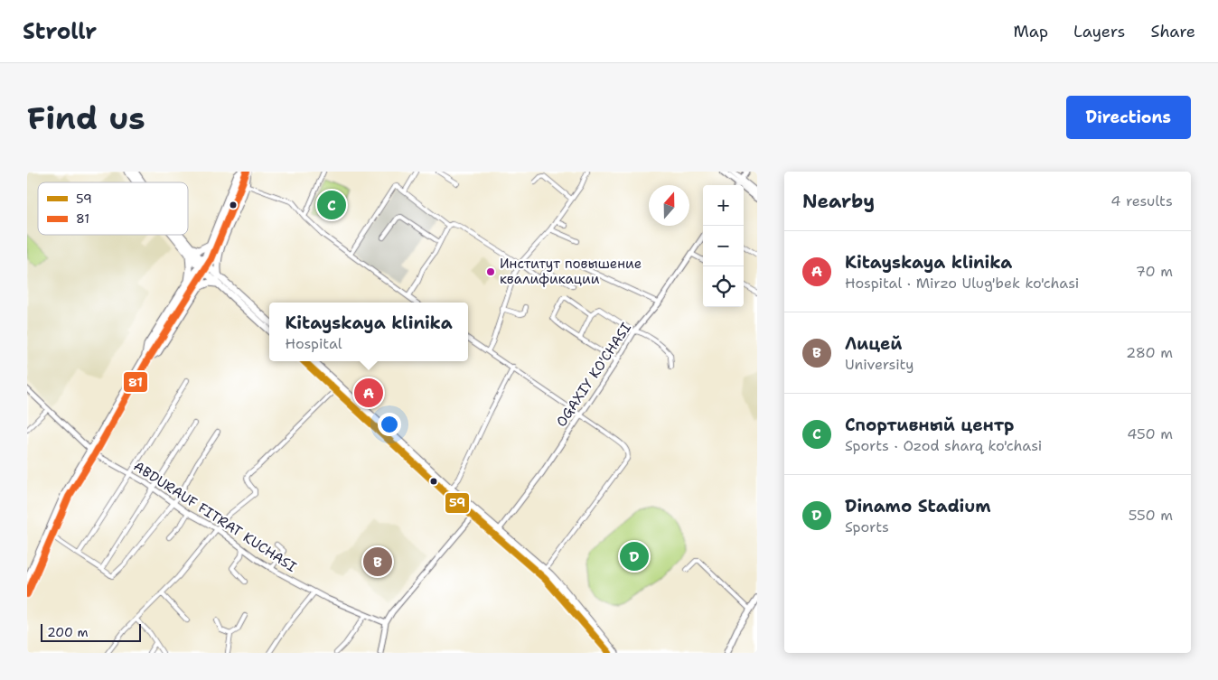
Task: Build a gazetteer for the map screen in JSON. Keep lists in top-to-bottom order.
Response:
{
  "streets": {
    "street": ["OGAXIY KO'CHASI", "ABDURAUF FITRAT KUCHASI"]
  },
  "places": ["Институт повышение квалификации"],
  "lines": ["transit line 81", "transit line 59"],
  "legend": ["59", "81"],
  "scale_bar": "200 m",
  "north": "top",
  "page": {
    "header": "Strollr",
    "nav": ["Map", "Layers", "Share"],
    "buttons": "Directions",
    "title": "Find us",
    "heading": ["Nearby", "4 results"],
    "map_buttons": ["+", "−"],
    "pins": [
      "C",
      "A",
      "D",
      "B"
    ],
    "list": [
      {
        "mark": "A",
        "name": "Kitayskaya klinika",
        "note": "Hospital · Mirzo Ulug'bek ko'chasi",
        "value": "70 m"
      },
      {
        "mark": "B",
        "name": "Лицей",
        "note": "University",
        "value": "280 m"
      },
      {
        "mark": "C",
        "name": "Спортивный центр",
        "note": "Sports · Ozod sharq ko'chasi",
        "value": "450 m"
      },
      {
        "mark": "D",
        "name": "Dinamo Stadium",
        "note": "Sports",
        "value": "550 m"
      }
    ],
    "popup": ["Kitayskaya klinika", "Hospital"],
    "scale": "200 m"
  }
}
